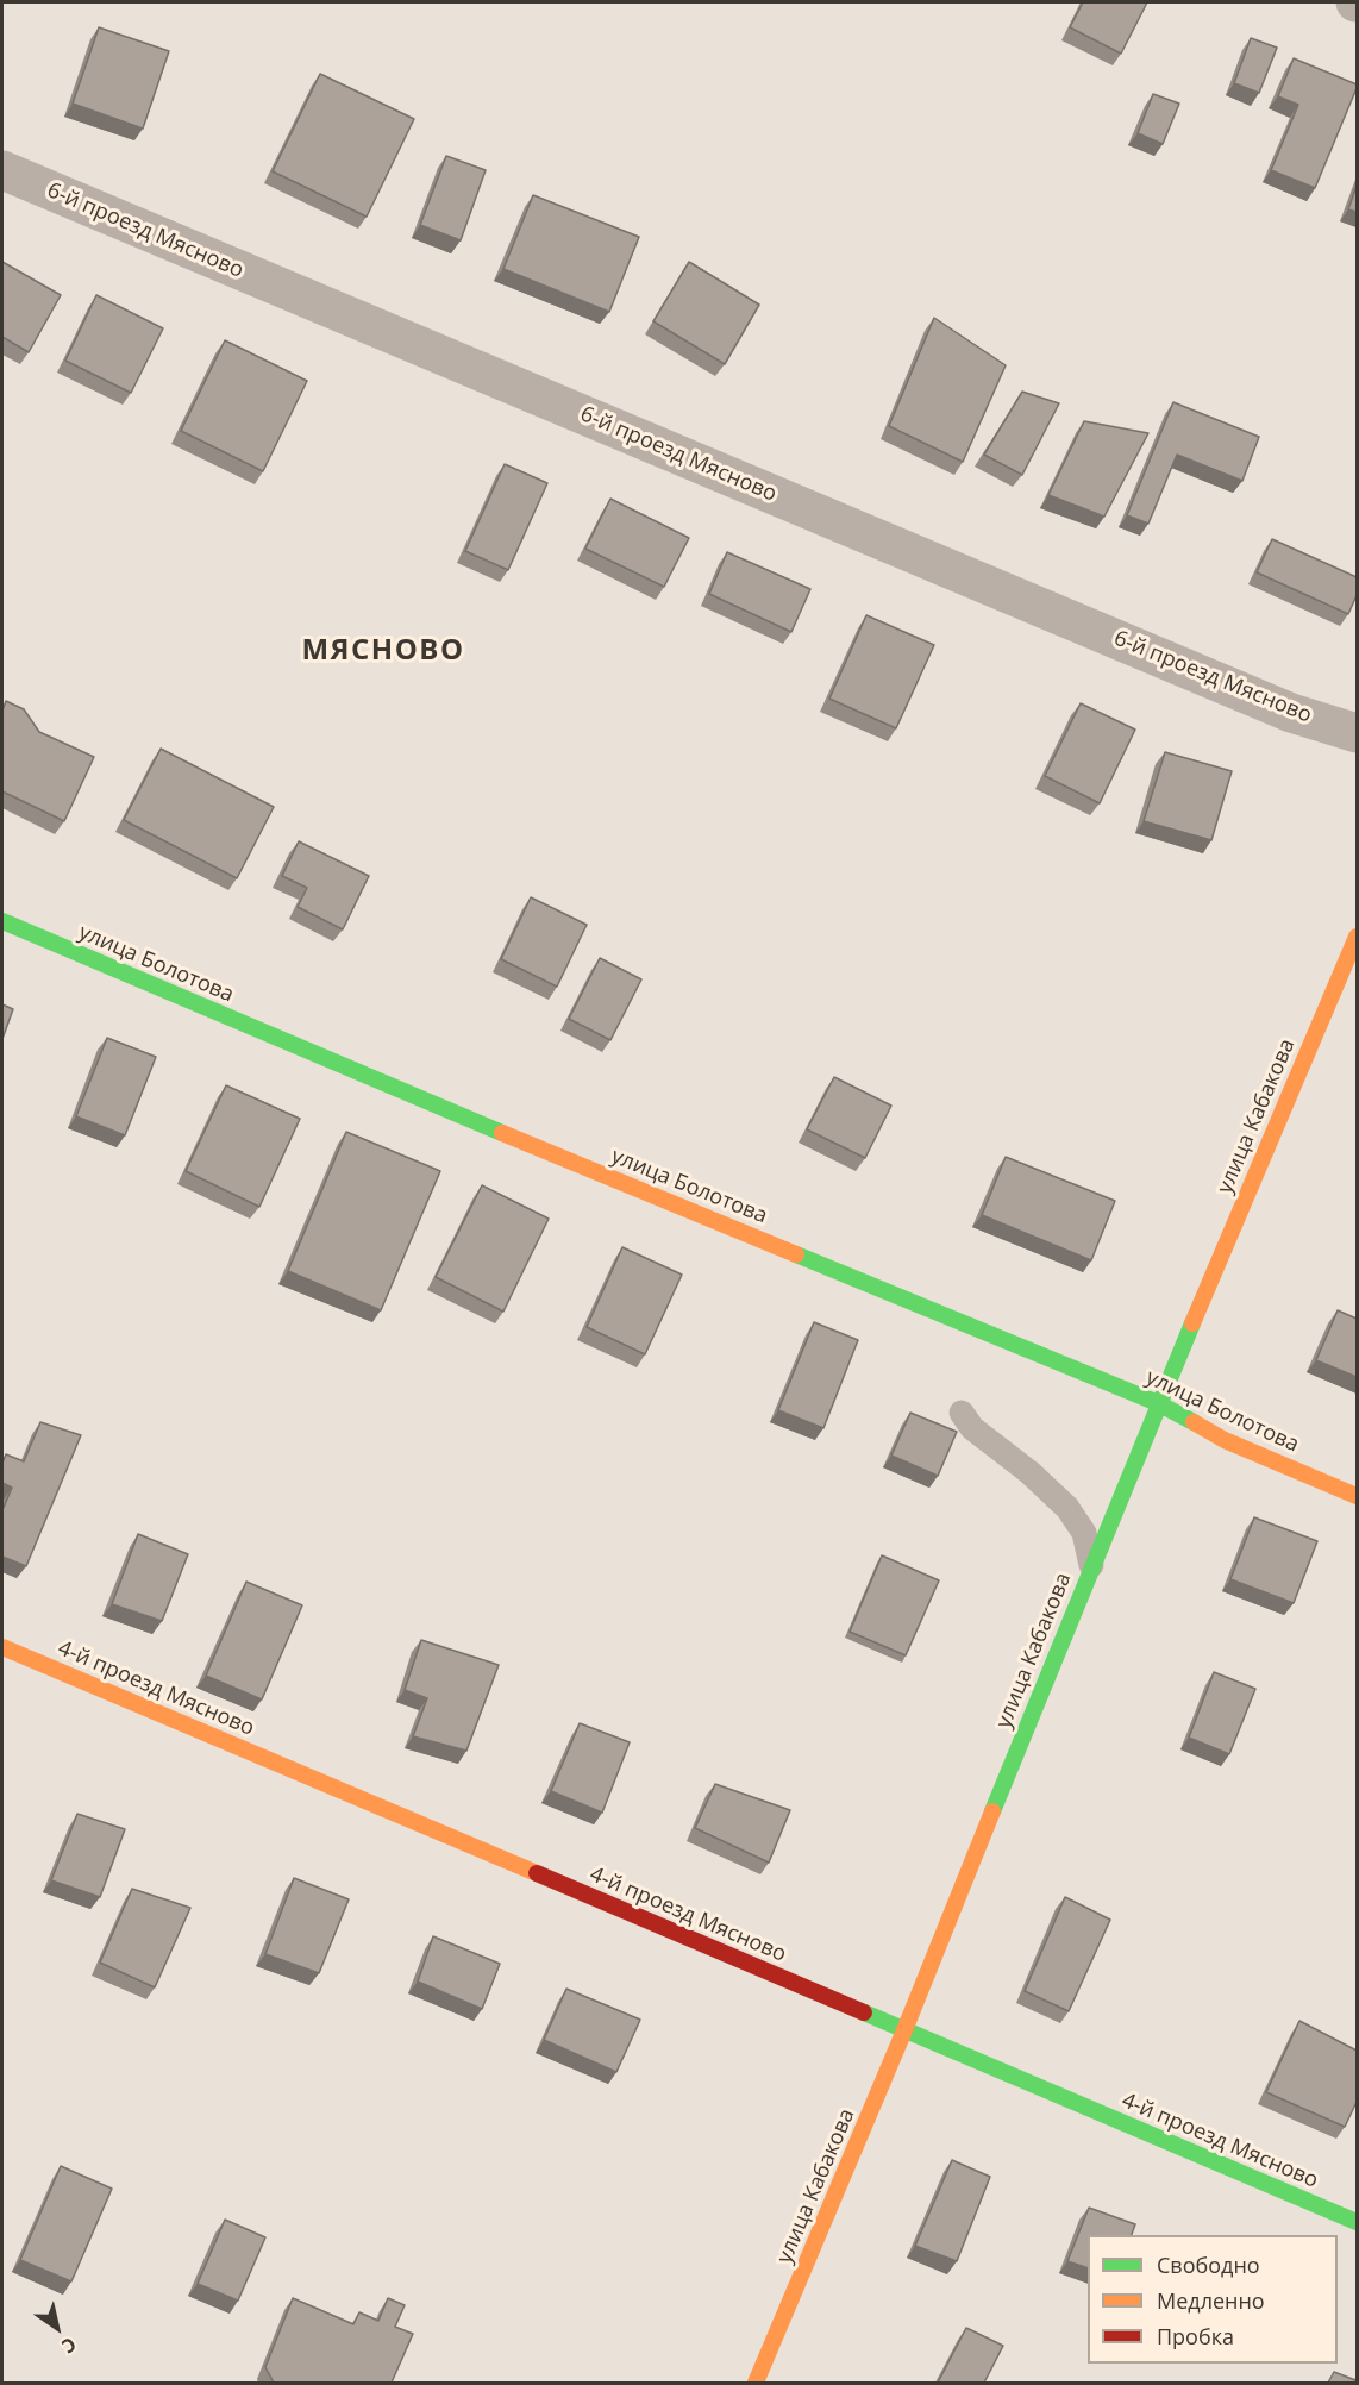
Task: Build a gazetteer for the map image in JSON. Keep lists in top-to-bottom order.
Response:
{
  "streets": {
    "street": [
      "6-й проезд Мясново",
      "улица Болотова",
      "улица Кабакова",
      "4-й проезд Мясново"
    ]
  },
  "crossings": [
    ["улица Болотова", "улица Кабакова"],
    ["улица Кабакова", "4-й проезд Мясново"]
  ],
  "districts": ["МЯСНОВО"],
  "legend": ["Свободно", "Медленно", "Пробка"],
  "north": "bottom right"
}
